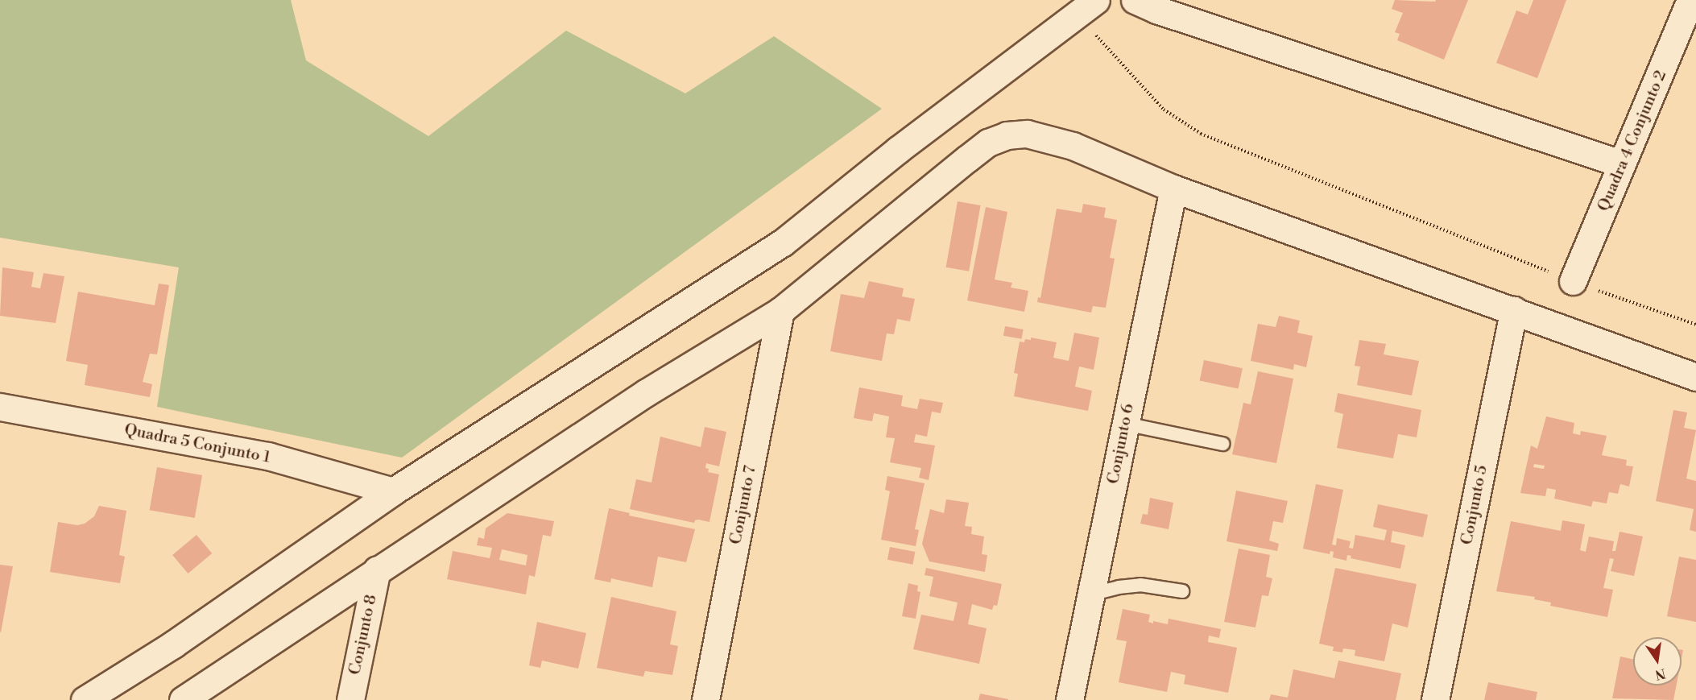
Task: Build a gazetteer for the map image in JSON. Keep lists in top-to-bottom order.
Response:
{
  "streets": {
    "street": [
      "Quadra 4 Conjunto 2",
      "Quadra 5 Conjunto 1",
      "Conjunto 6",
      "Conjunto 7",
      "Conjunto 5",
      "Conjunto 8"
    ]
  },
  "north": "bottom"
}
